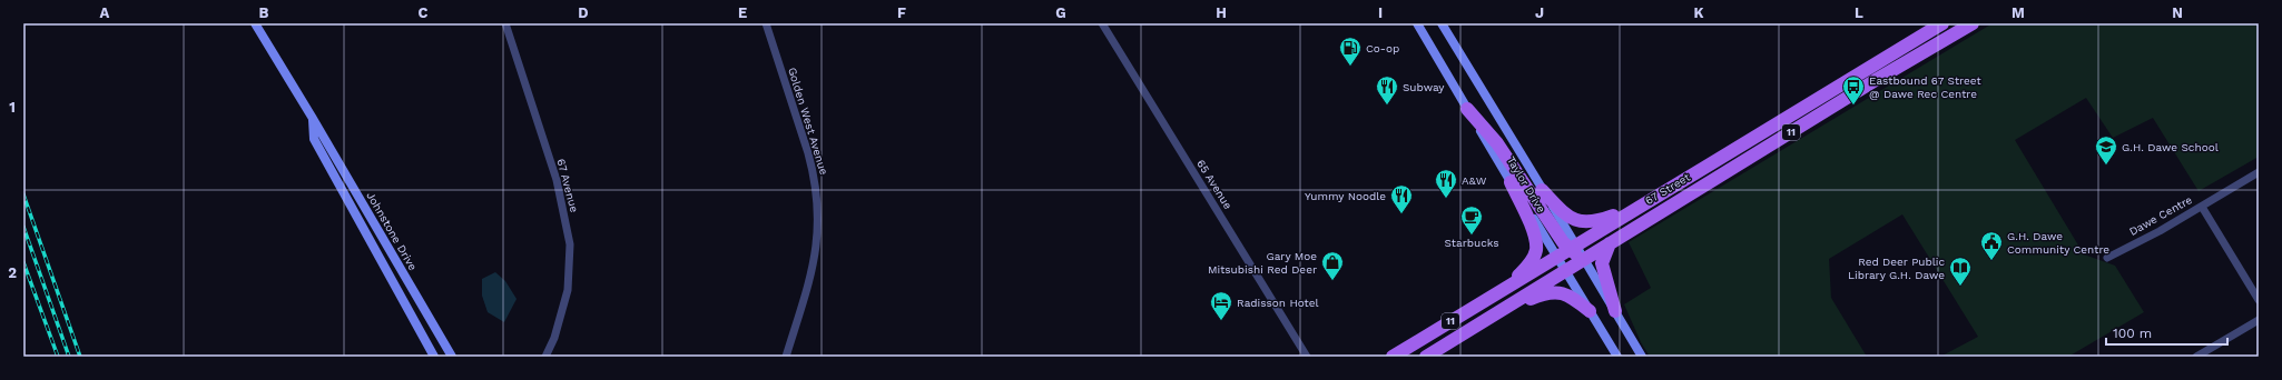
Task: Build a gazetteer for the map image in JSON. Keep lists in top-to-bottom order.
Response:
{
  "streets": {
    "main road": [
      "11",
      "Taylor Drive",
      "67 Street",
      "Johnstone Drive"
    ],
    "street": [
      "Golden West Avenue",
      "65 Avenue",
      "67 Avenue",
      "Dawe Centre"
    ]
  },
  "crossings": [
    ["Taylor Drive", "67 Street"]
  ],
  "places": {
    "fuel station": ["Co-op"],
    "restaurant": ["Subway", "A&W", "Yummy Noodle"],
    "bus stop": ["Eastbound 67 Street @ Dawe Rec Centre"],
    "school or university": ["G.H. Dawe School"],
    "cafe": ["Starbucks"],
    "public building": ["G.H. Dawe Community Centre"],
    "shop": ["Gary Moe Mitsubishi Red Deer"],
    "library": ["Red Deer Public Library G.H. Dawe"],
    "hotel": ["Radisson Hotel"]
  },
  "scale_bar": "100 m",
  "grid": {
    "columns": [
      "A",
      "B",
      "C",
      "D",
      "E",
      "F",
      "G",
      "H",
      "I",
      "J",
      "K",
      "L",
      "M",
      "N"
    ],
    "rows": ["1", "2"]
  }
}
